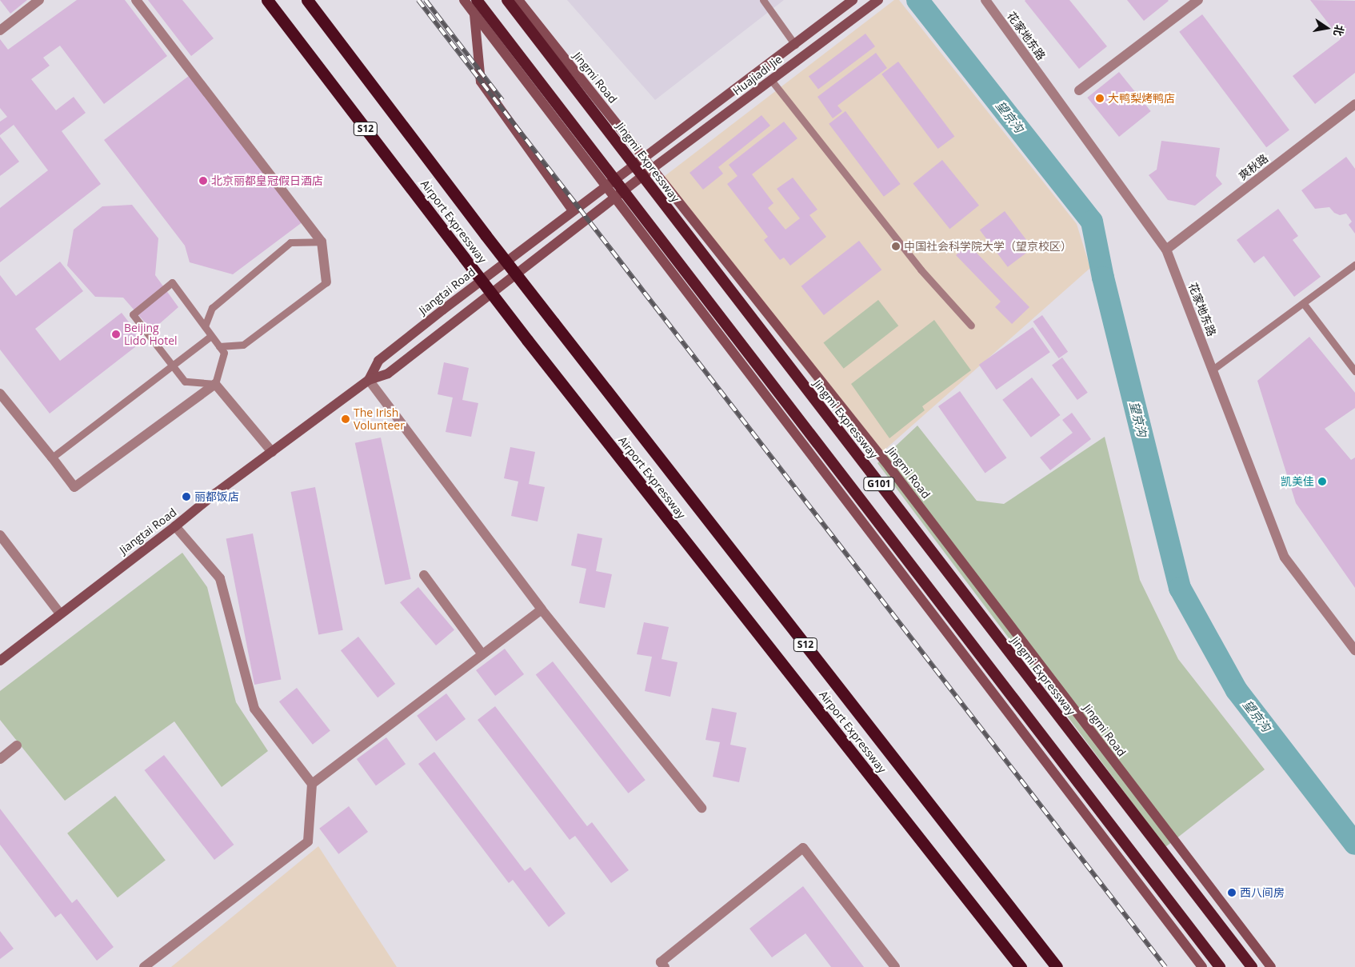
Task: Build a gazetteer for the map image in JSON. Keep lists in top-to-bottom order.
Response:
{
  "streets": {
    "highway": [
      "S12",
      "Jingmi Expressway",
      "Airport Expressway",
      "G101"
    ],
    "main road": ["Huajiadi Jie", "Jingmi Road", "Jiangtai Road"],
    "street": ["花家地东路", "爽秋路"]
  },
  "crossings": [
    ["花家地东路", "爽秋路"],
    ["Huajiadi Jie", "Jingmi Road"],
    ["Huajiadi Jie", "Jiangtai Road"]
  ],
  "water": ["望京沟"],
  "places": [
    "大鸭梨烤鸭店",
    "北京丽都皇冠假日酒店",
    "中国社会科学院大学（望京校区）",
    "Beijing Lido Hotel",
    "The Irish Volunteer",
    "凯美佳",
    "丽都饭店",
    "西八间房"
  ],
  "north": "right"
}
